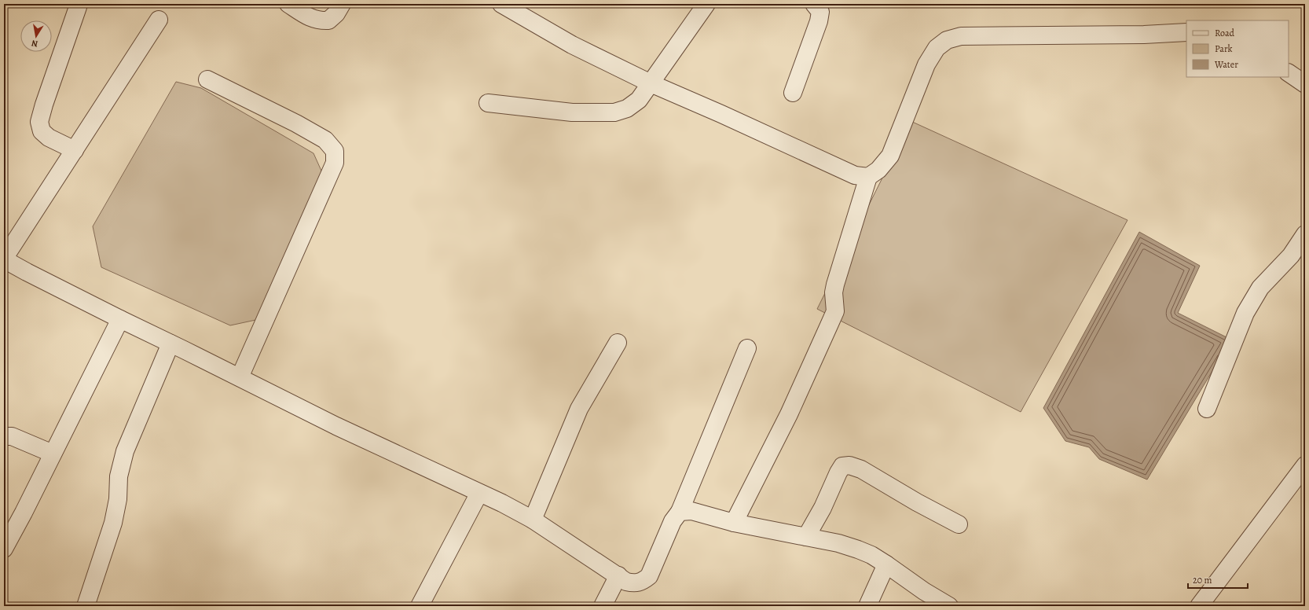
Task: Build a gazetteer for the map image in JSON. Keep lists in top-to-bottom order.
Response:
{
  "legend": ["Road", "Park", "Water"],
  "scale_bar": "20 m",
  "north": "bottom"
}
